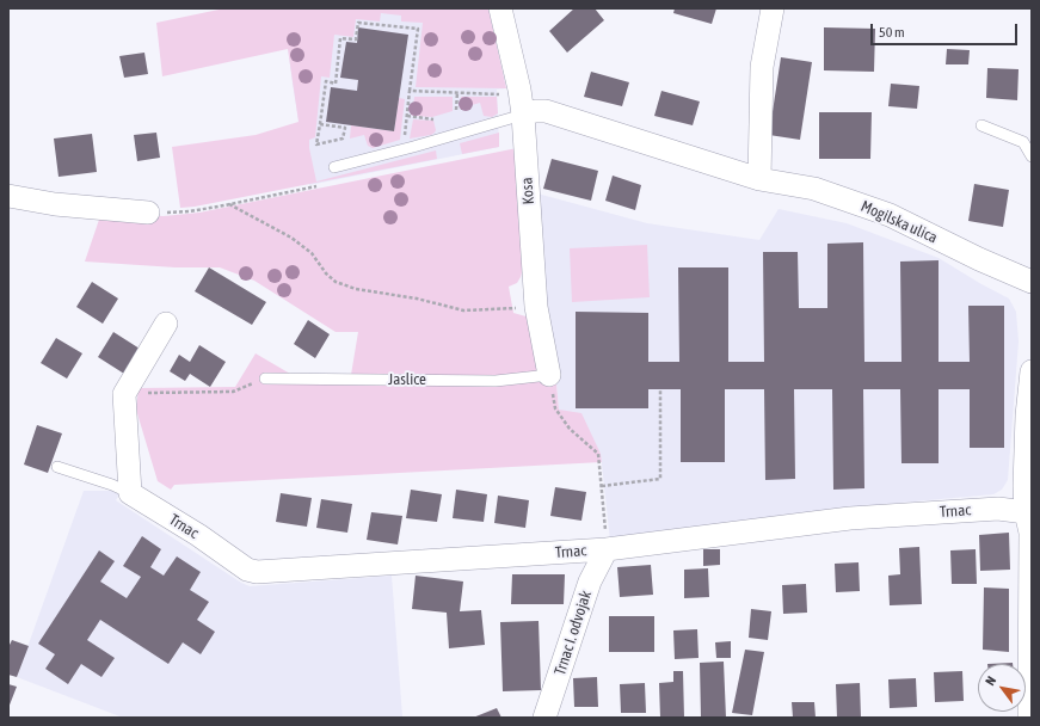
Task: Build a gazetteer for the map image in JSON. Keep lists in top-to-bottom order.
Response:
{
  "streets": {
    "street": [
      "Kosa",
      "Mogilska ulica",
      "Trnac",
      "Trnac I. odvojak"
    ],
    "lane": ["Jaslice"]
  },
  "crossings": [
    ["Kosa", "Mogilska ulica"],
    ["Kosa", "Jaslice"],
    ["Trnac", "Trnac I. odvojak"]
  ],
  "scale_bar": "50 m",
  "north": "top left"
}
